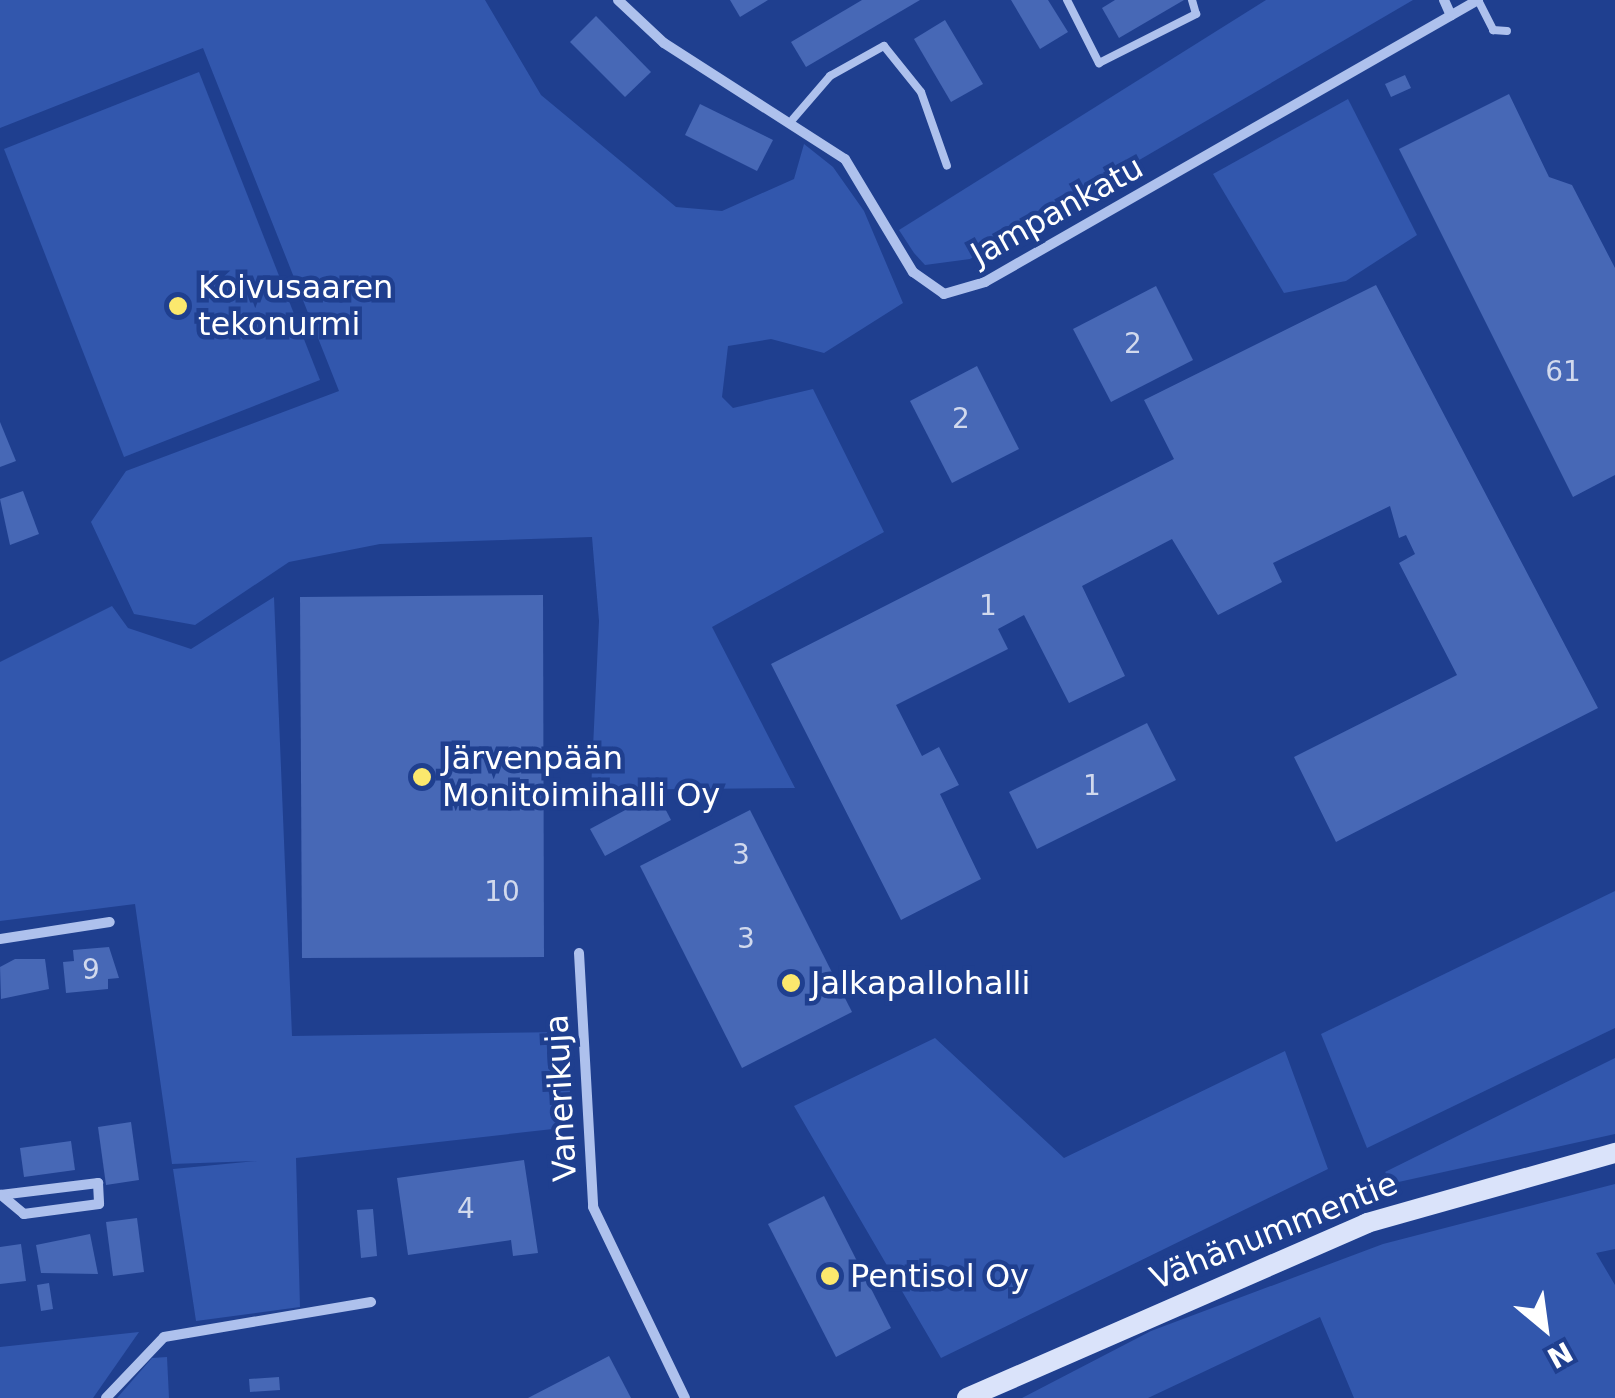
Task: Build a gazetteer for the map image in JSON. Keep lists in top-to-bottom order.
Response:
{
  "streets": {
    "main road": ["Vähänummentie"],
    "street": ["Jampankatu", "Vanerikuja"]
  },
  "places": [
    "Koivusaaren tekonurmi",
    "Järvenpään Monitoimihalli Oy",
    "Jalkapallohalli",
    "Pentisol Oy"
  ],
  "house_numbers": [
    "2",
    "61",
    "2",
    "1",
    "1",
    "3",
    "10",
    "3",
    "9",
    "4"
  ],
  "north": "bottom right"
}
